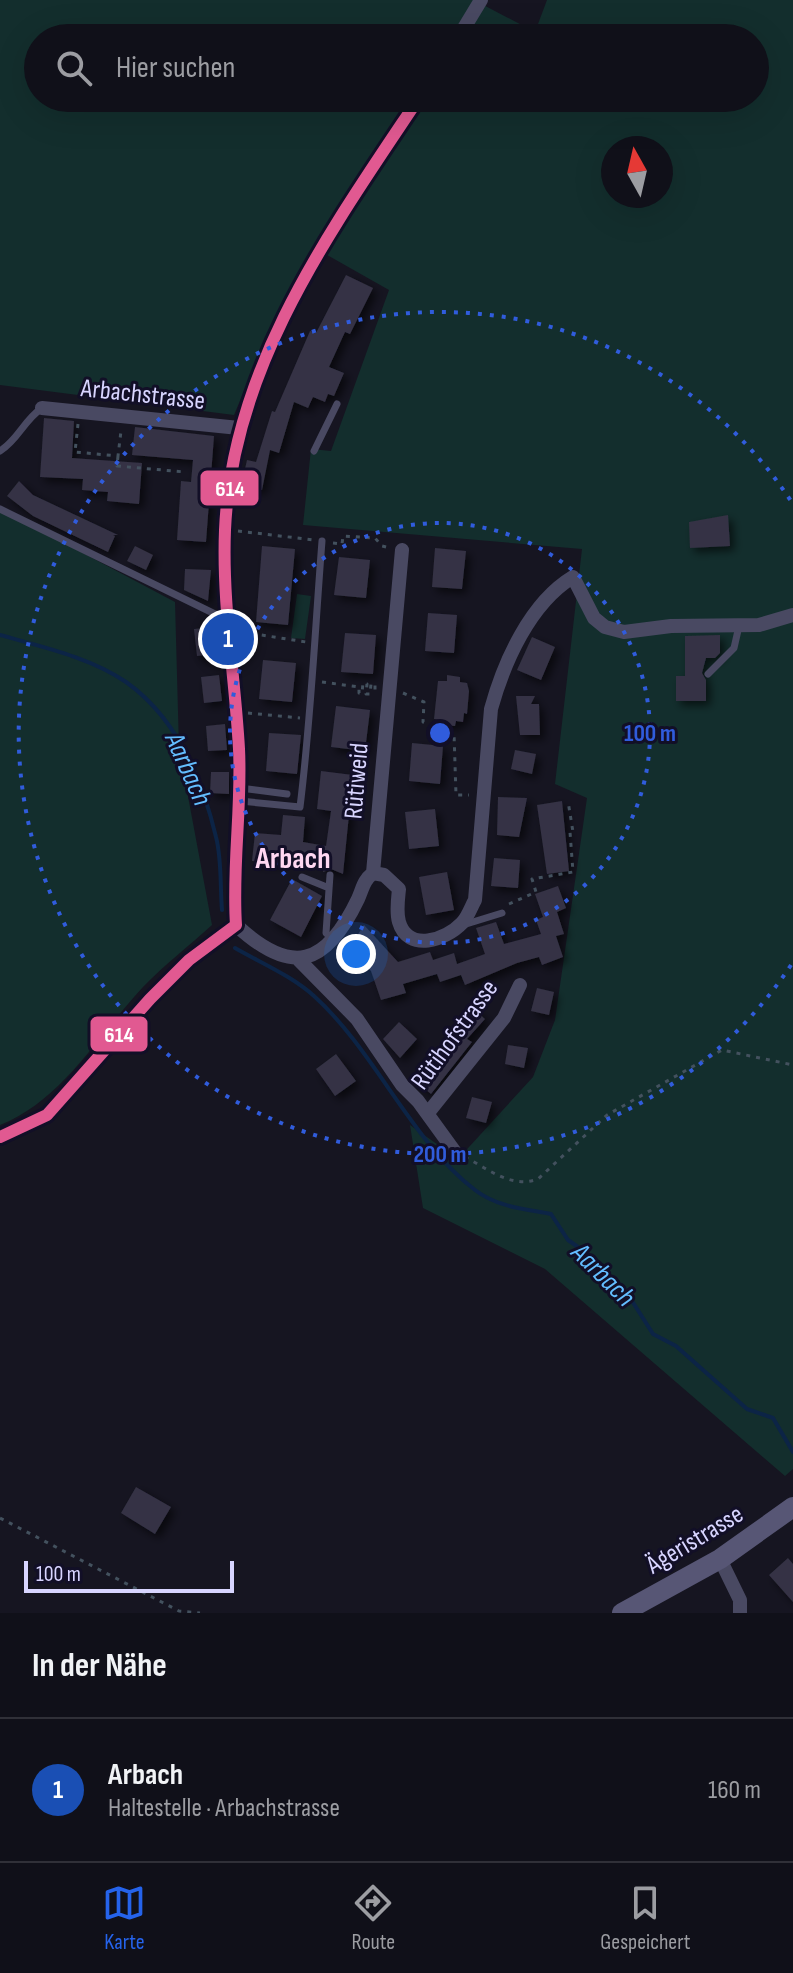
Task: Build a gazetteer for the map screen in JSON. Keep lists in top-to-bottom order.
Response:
{
  "streets": {
    "main road": ["Ägeristrasse"],
    "street": ["Arbachstrasse", "Rütiweid", "Rütihofstrasse"]
  },
  "crossings": [
    ["Rütiweid", "Rütihofstrasse"]
  ],
  "districts": ["Arbach"],
  "water": ["Aarbach"],
  "lines": ["transit line 614"],
  "scale_bar": "100 m",
  "north": "top",
  "page": {
    "search": "Hier suchen",
    "pins": "1",
    "scale": "100 m",
    "heading": "In der Nähe",
    "list": [
      {
        "mark": "1",
        "name": "Arbach",
        "note": "Haltestelle · Arbachstrasse",
        "value": "160 m"
      }
    ],
    "nav": ["Karte", "Route", "Gespeichert"]
  },
  "rings": ["100 m", "200 m"]
}
